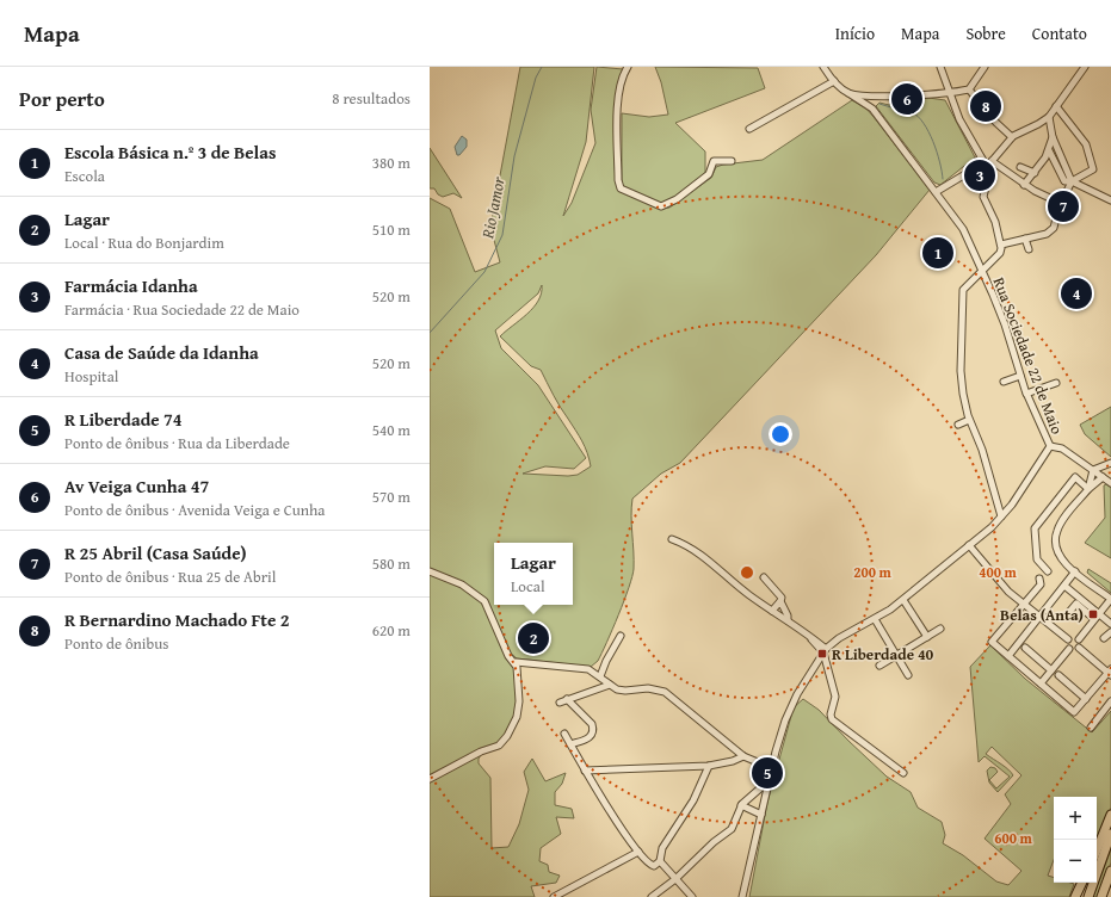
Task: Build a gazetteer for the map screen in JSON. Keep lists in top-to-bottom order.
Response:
{
  "streets": {
    "street": ["Rua Sociedade 22 de Maio"]
  },
  "water": ["Rio Jamor"],
  "places": {
    "transit": ["Belas (Anta)", "R Liberdade 40"]
  },
  "page": {
    "header": "Mapa",
    "nav": [
      "Início",
      "Mapa",
      "Sobre",
      "Contato"
    ],
    "heading": ["Por perto", "8 resultados"],
    "pins": [
      "6",
      "8",
      "3",
      "7",
      "1",
      "4",
      "2",
      "5"
    ],
    "list": [
      {
        "mark": "1",
        "name": "Escola Básica n.º 3 de Belas",
        "note": "Escola",
        "value": "380 m"
      },
      {
        "mark": "2",
        "name": "Lagar",
        "note": "Local · Rua do Bonjardim",
        "value": "510 m"
      },
      {
        "mark": "3",
        "name": "Farmácia Idanha",
        "note": "Farmácia · Rua Sociedade 22 de Maio",
        "value": "520 m"
      },
      {
        "mark": "4",
        "name": "Casa de Saúde da Idanha",
        "note": "Hospital",
        "value": "520 m"
      },
      {
        "mark": "5",
        "name": "R Liberdade 74",
        "note": "Ponto de ônibus · Rua da Liberdade",
        "value": "540 m"
      },
      {
        "mark": "6",
        "name": "Av Veiga Cunha 47",
        "note": "Ponto de ônibus · Avenida Veiga e Cunha",
        "value": "570 m"
      },
      {
        "mark": "7",
        "name": "R 25 Abril (Casa Saúde)",
        "note": "Ponto de ônibus · Rua 25 de Abril",
        "value": "580 m"
      },
      {
        "mark": "8",
        "name": "R Bernardino Machado Fte 2",
        "note": "Ponto de ônibus",
        "value": "620 m"
      }
    ],
    "popup": ["Lagar", "Local"],
    "map_buttons": ["+", "−"]
  },
  "rings": ["200 m", "400 m", "600 m"]
}
